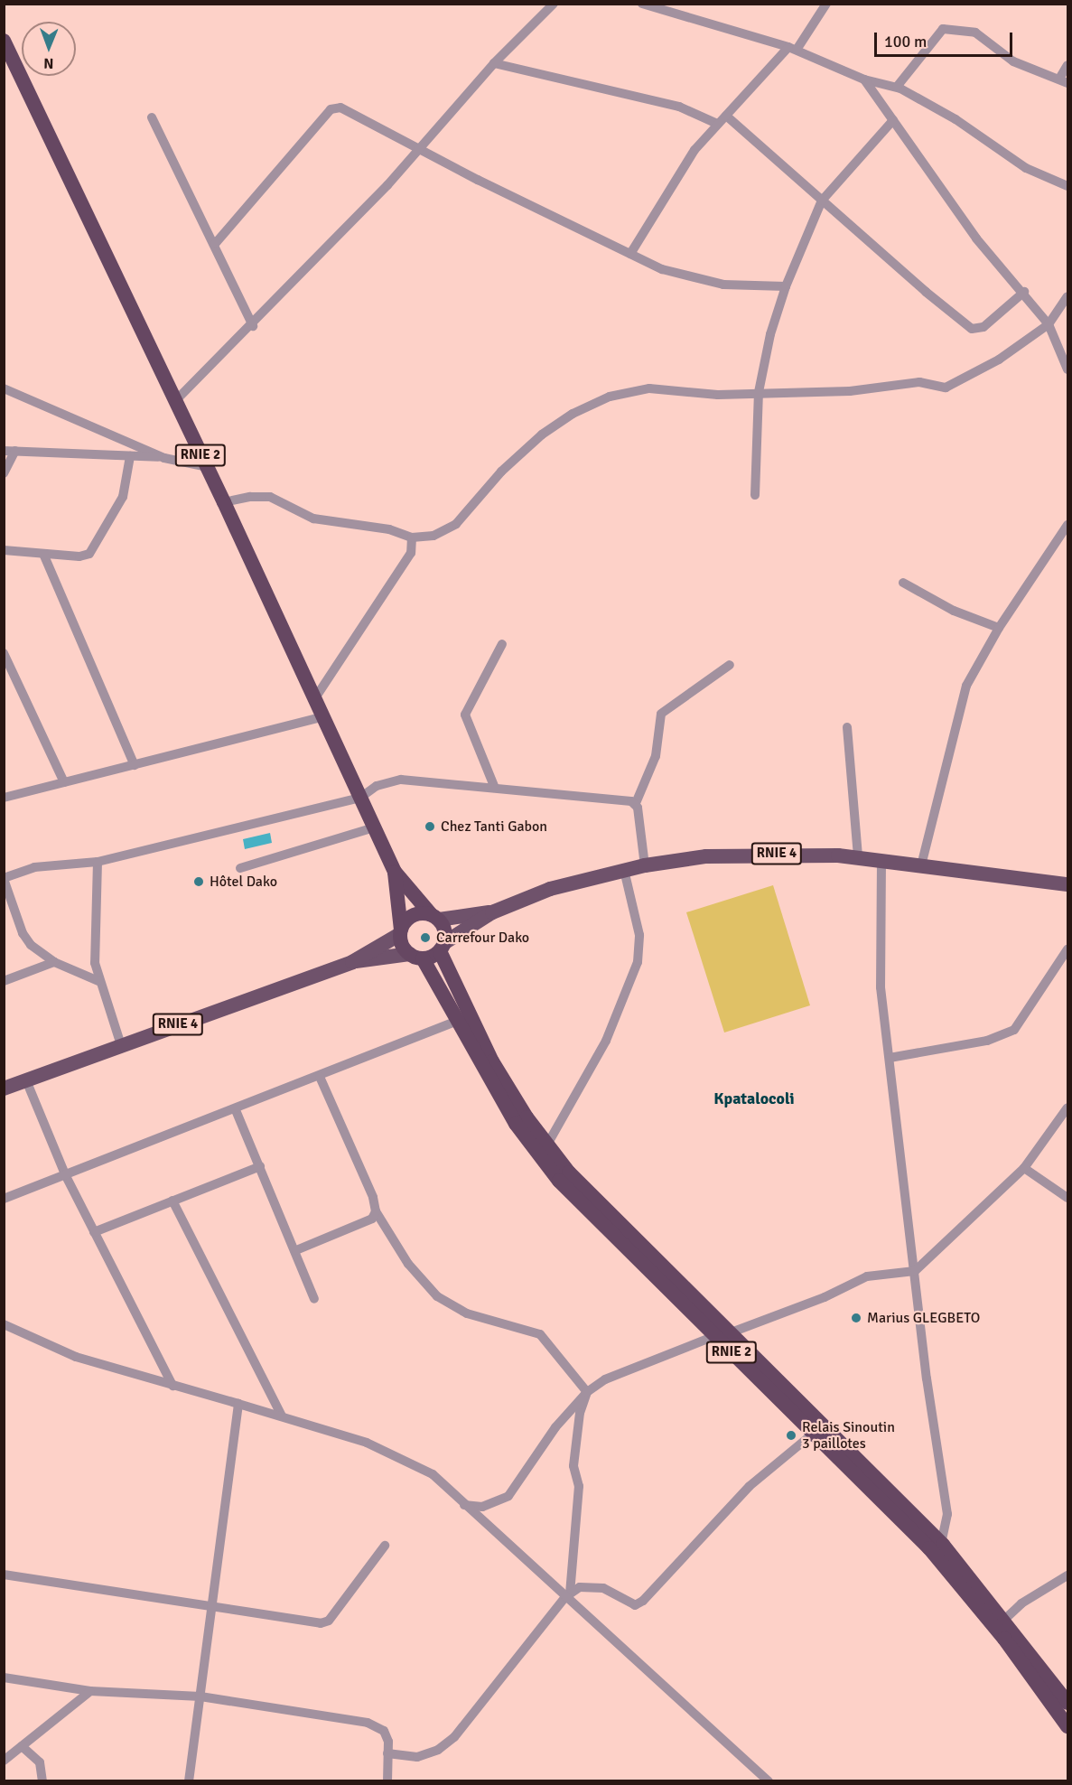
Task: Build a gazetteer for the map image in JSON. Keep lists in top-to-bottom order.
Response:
{
  "streets": {
    "highway": ["RNIE 2"],
    "main road": ["RNIE 4"]
  },
  "crossings": [
    ["RNIE 2", "RNIE 4"]
  ],
  "districts": ["Kpatalocoli"],
  "places": [
    "Chez Tanti Gabon",
    "Hôtel Dako",
    "Carrefour Dako",
    "Marius GLEGBETO",
    "Relais Sinoutin 3 paillotes"
  ],
  "scale_bar": "100 m",
  "north": "bottom"
}
